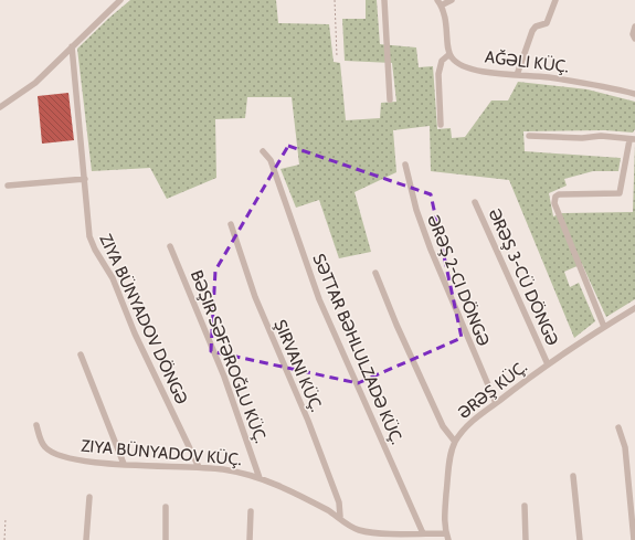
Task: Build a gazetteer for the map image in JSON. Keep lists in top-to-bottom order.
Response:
{
  "streets": {
    "street": [
      "AĞƏLI KÜÇ.",
      "ƏRƏŞ 3-CÜ DÖNGƏ",
      "ƏRƏŞ 2-CI DÖNGƏ",
      "ZIYA BÜNYADOV DÖNGƏ",
      "SƏTTAR BƏHLULZADƏ KÜÇ.",
      "BƏŞIR SƏFƏROĞLU KÜÇ.",
      "ŞIRVANI KÜÇ.",
      "ƏRƏŞ KÜÇ.",
      "ZIYA BÜNYADOV KÜÇ."
    ]
  },
  "crossings": [
    ["ƏRƏŞ 3-CÜ DÖNGƏ", "ƏRƏŞ KÜÇ."],
    ["ƏRƏŞ 2-CI DÖNGƏ", "ƏRƏŞ KÜÇ."],
    ["ZIYA BÜNYADOV DÖNGƏ", "ZIYA BÜNYADOV KÜÇ."],
    ["SƏTTAR BƏHLULZADƏ KÜÇ.", "ZIYA BÜNYADOV KÜÇ."],
    ["BƏŞIR SƏFƏROĞLU KÜÇ.", "ZIYA BÜNYADOV KÜÇ."],
    ["ŞIRVANI KÜÇ.", "ZIYA BÜNYADOV KÜÇ."],
    ["ƏRƏŞ KÜÇ.", "ZIYA BÜNYADOV KÜÇ."]
  ]
}
